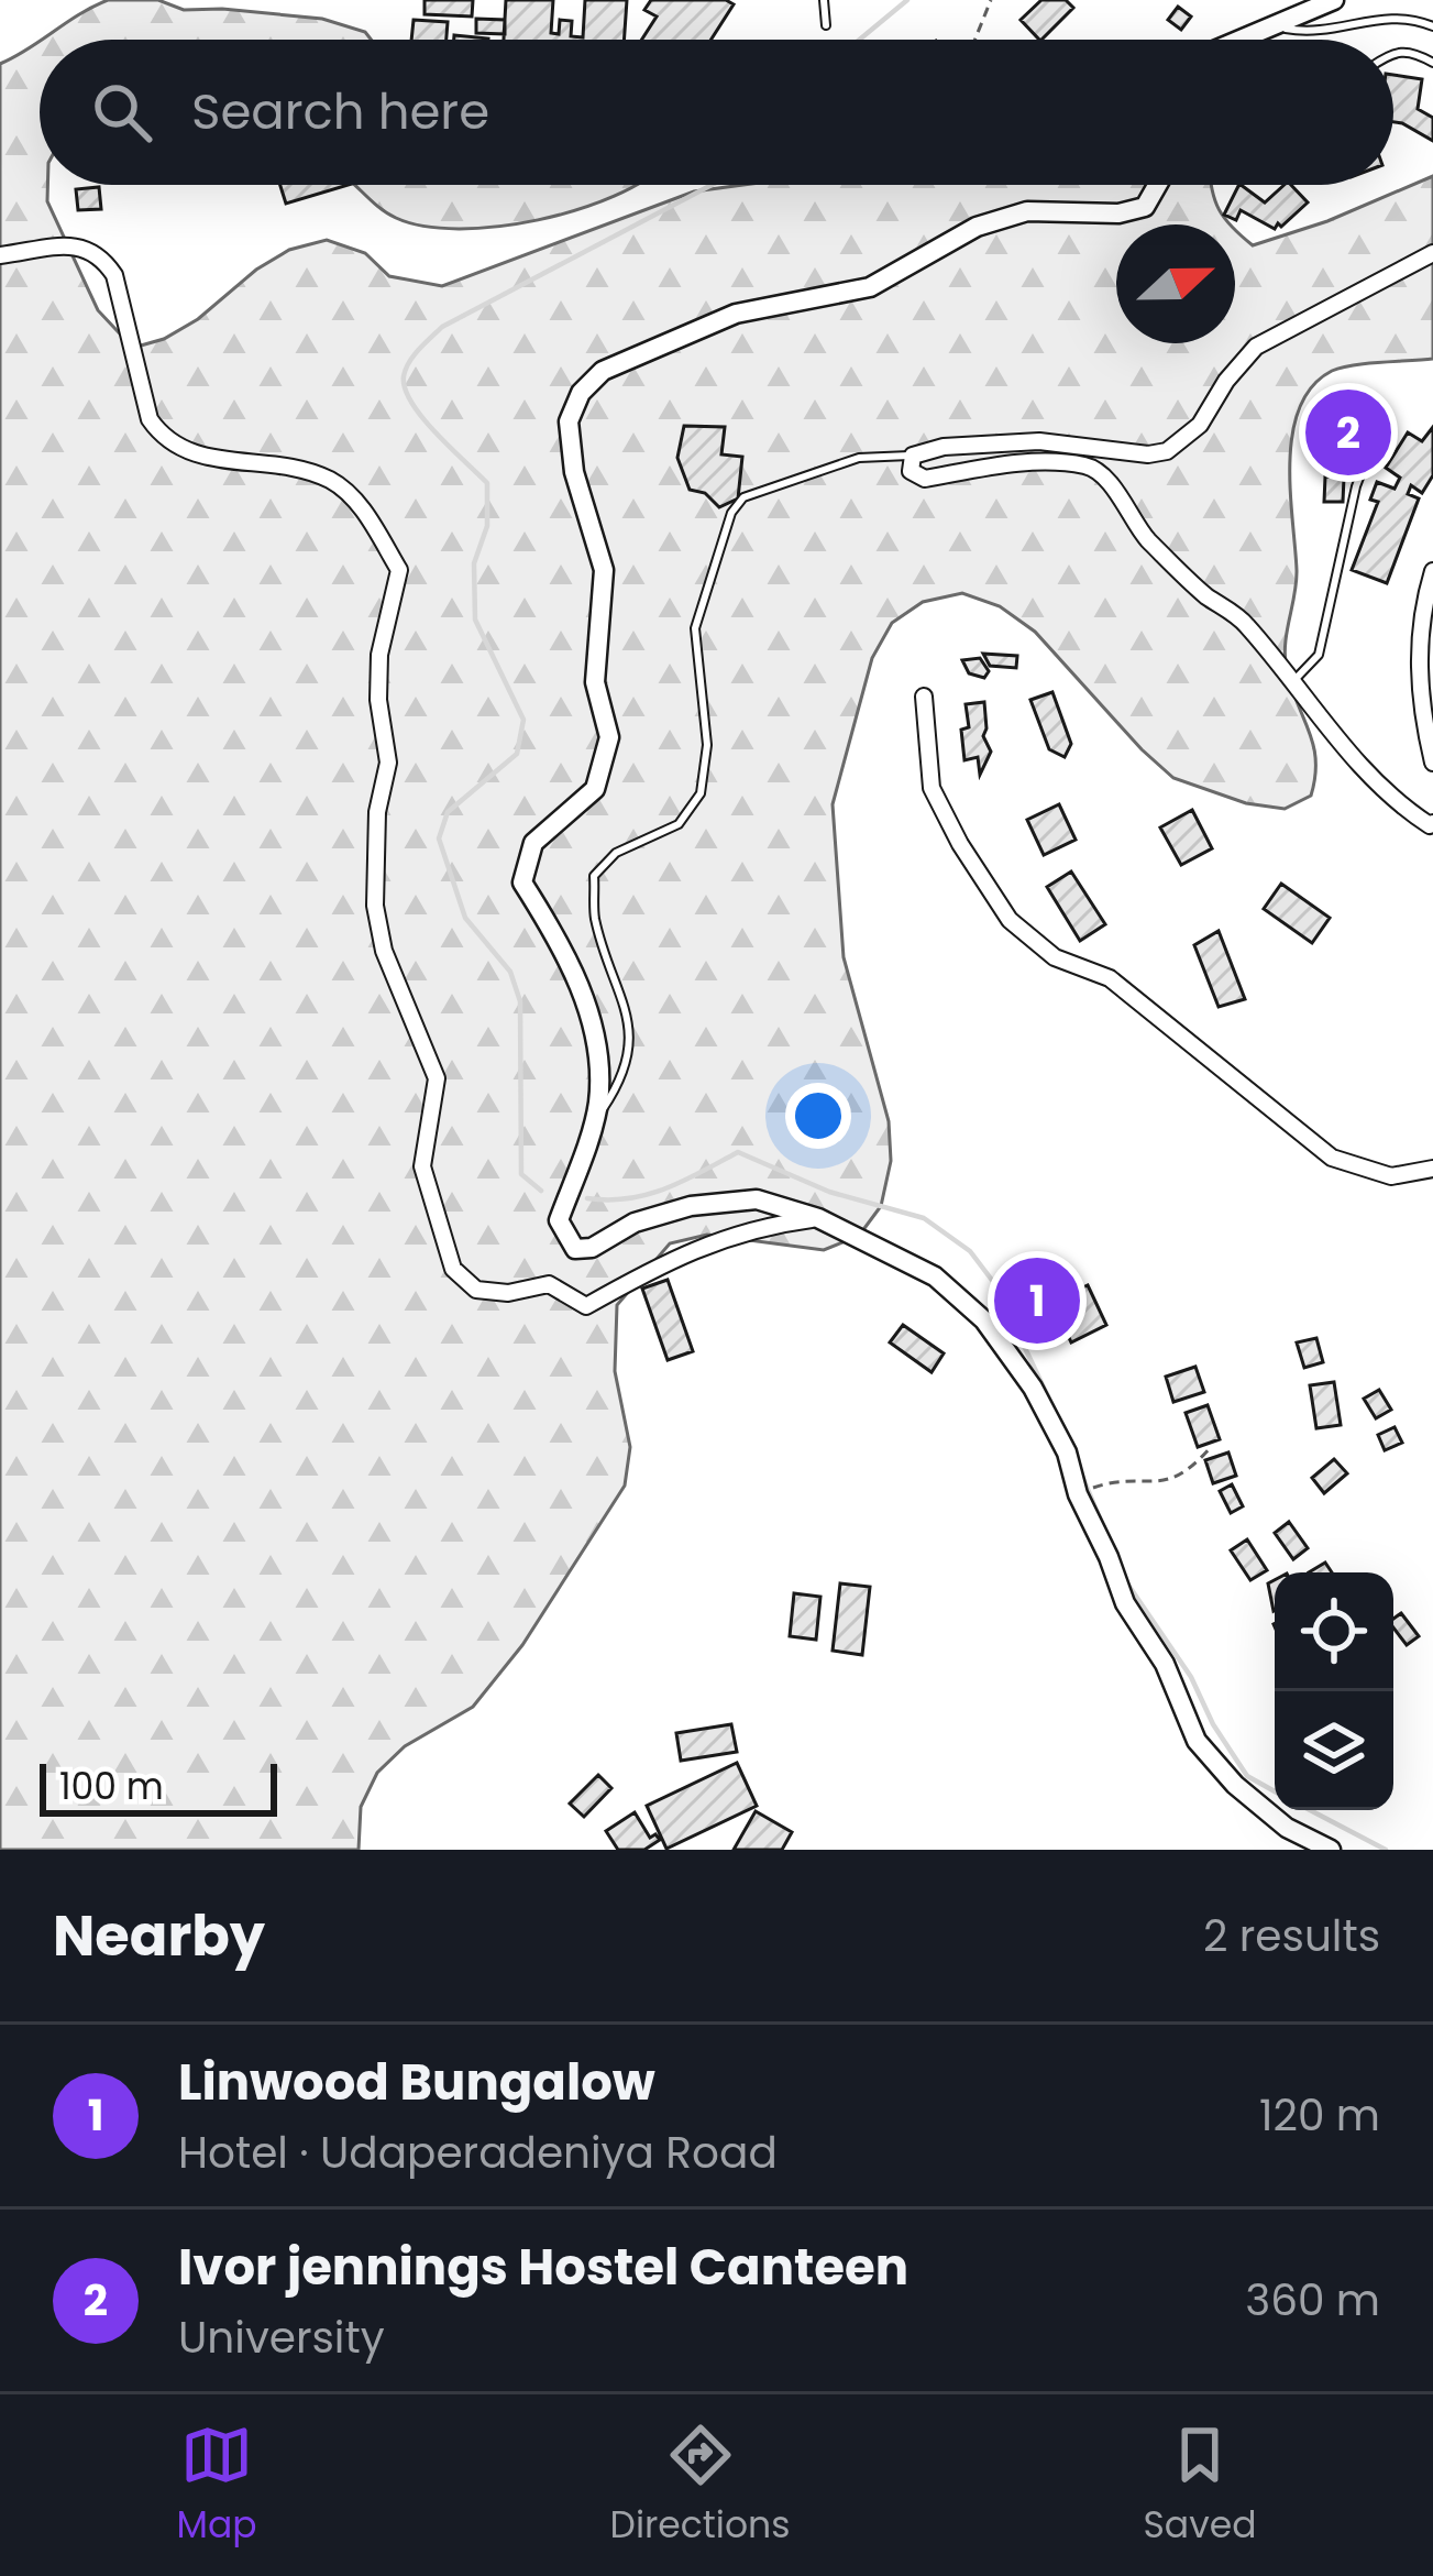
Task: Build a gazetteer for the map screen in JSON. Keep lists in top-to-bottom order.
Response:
{
  "scale_bar": "100 m",
  "north": "right",
  "page": {
    "search": "Search here",
    "pins": ["2", "1"],
    "scale": "100 m",
    "heading": ["Nearby", "2 results"],
    "list": [
      {
        "mark": "1",
        "name": "Linwood Bungalow",
        "note": "Hotel · Udaperadeniya Road",
        "value": "120 m"
      },
      {
        "mark": "2",
        "name": "Ivor jennings Hostel Canteen",
        "note": "University",
        "value": "360 m"
      }
    ],
    "nav": ["Map", "Directions", "Saved"]
  }
}
